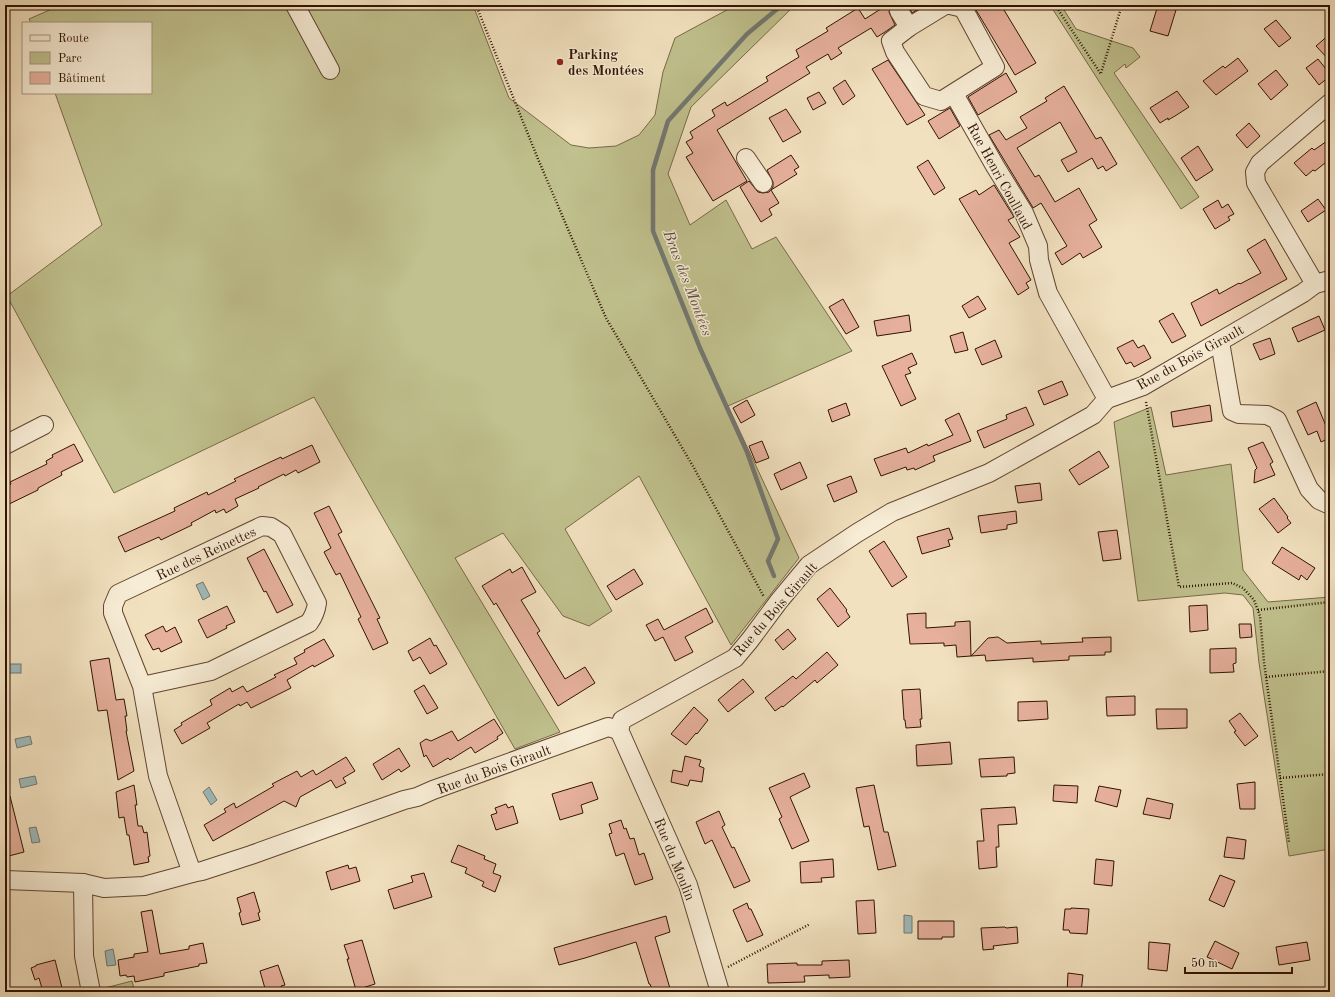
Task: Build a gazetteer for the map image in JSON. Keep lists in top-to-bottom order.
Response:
{
  "streets": {
    "street": [
      "Rue Henri Coullaud",
      "Rue du Bois Girault",
      "Rue des Reinettes",
      "Rue du Moulin"
    ]
  },
  "crossings": [
    ["Rue Henri Coullaud", "Rue du Bois Girault"],
    ["Rue du Bois Girault", "Rue des Reinettes"],
    ["Rue du Bois Girault", "Rue du Moulin"]
  ],
  "water": ["Bras des Montées"],
  "places": ["Parking des Montées"],
  "legend": ["Route", "Parc", "Bâtiment"],
  "scale_bar": "50 m"
}
